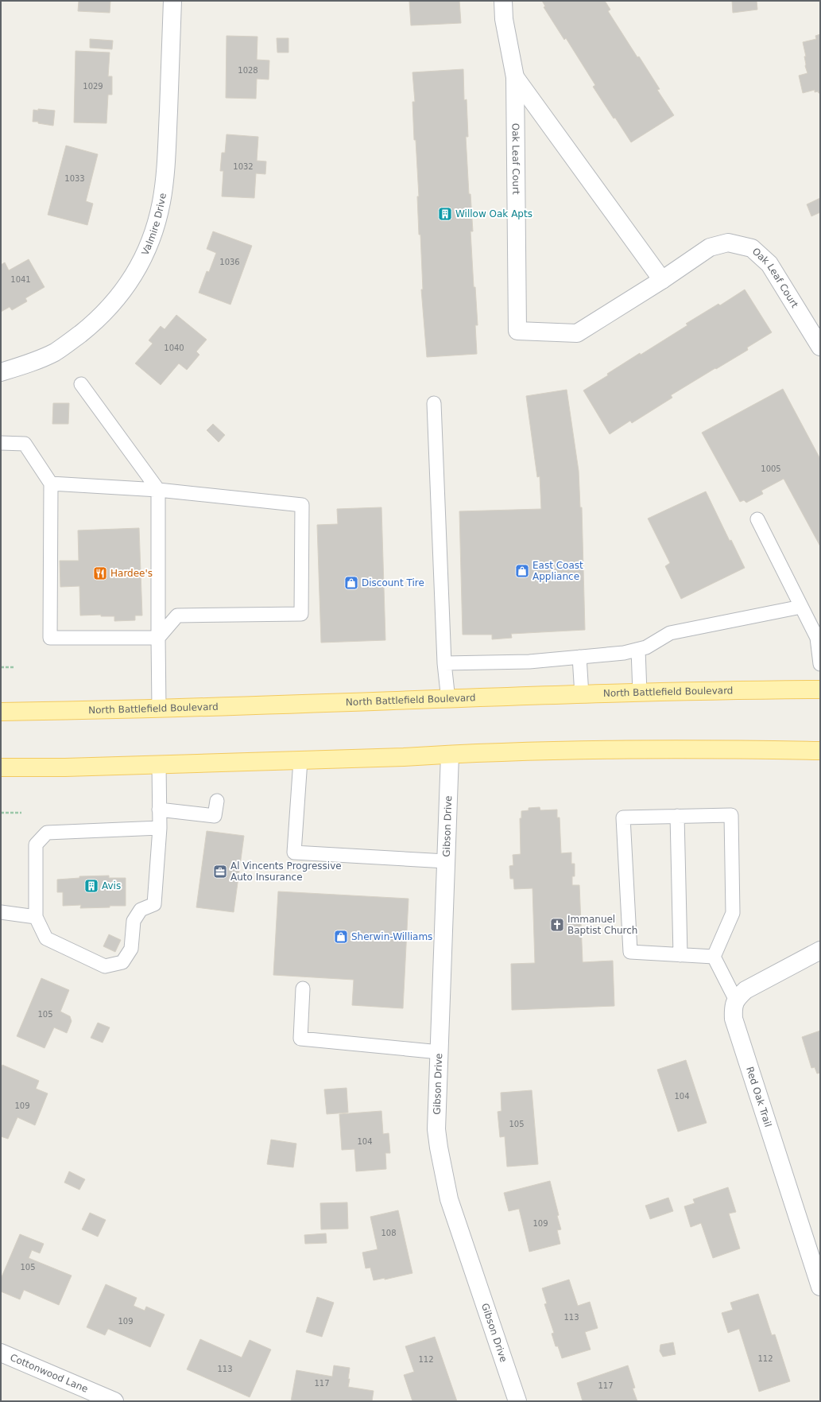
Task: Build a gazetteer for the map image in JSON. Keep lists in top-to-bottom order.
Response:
{
  "streets": {
    "main road": ["North Battlefield Boulevard"],
    "street": [
      "Oak Leaf Court",
      "Valmire Drive",
      "Gibson Drive",
      "Red Oak Trail",
      "Cottonwood Lane"
    ]
  },
  "places": {
    "building": ["Willow Oak Apts", "Avis"],
    "shop": ["East Coast Appliance", "Discount Tire", "Sherwin-Williams"],
    "restaurant": ["Hardee's"],
    "office": ["Al Vincents Progressive Auto Insurance"],
    "church": ["Immanuel Baptist Church"]
  },
  "house_numbers": [
    "1028",
    "1029",
    "1032",
    "1033",
    "1036",
    "1041",
    "1040",
    "1005",
    "105",
    "104",
    "109",
    "105",
    "104",
    "109",
    "108",
    "105",
    "113",
    "109",
    "112",
    "112",
    "113",
    "117",
    "117"
  ]
}
